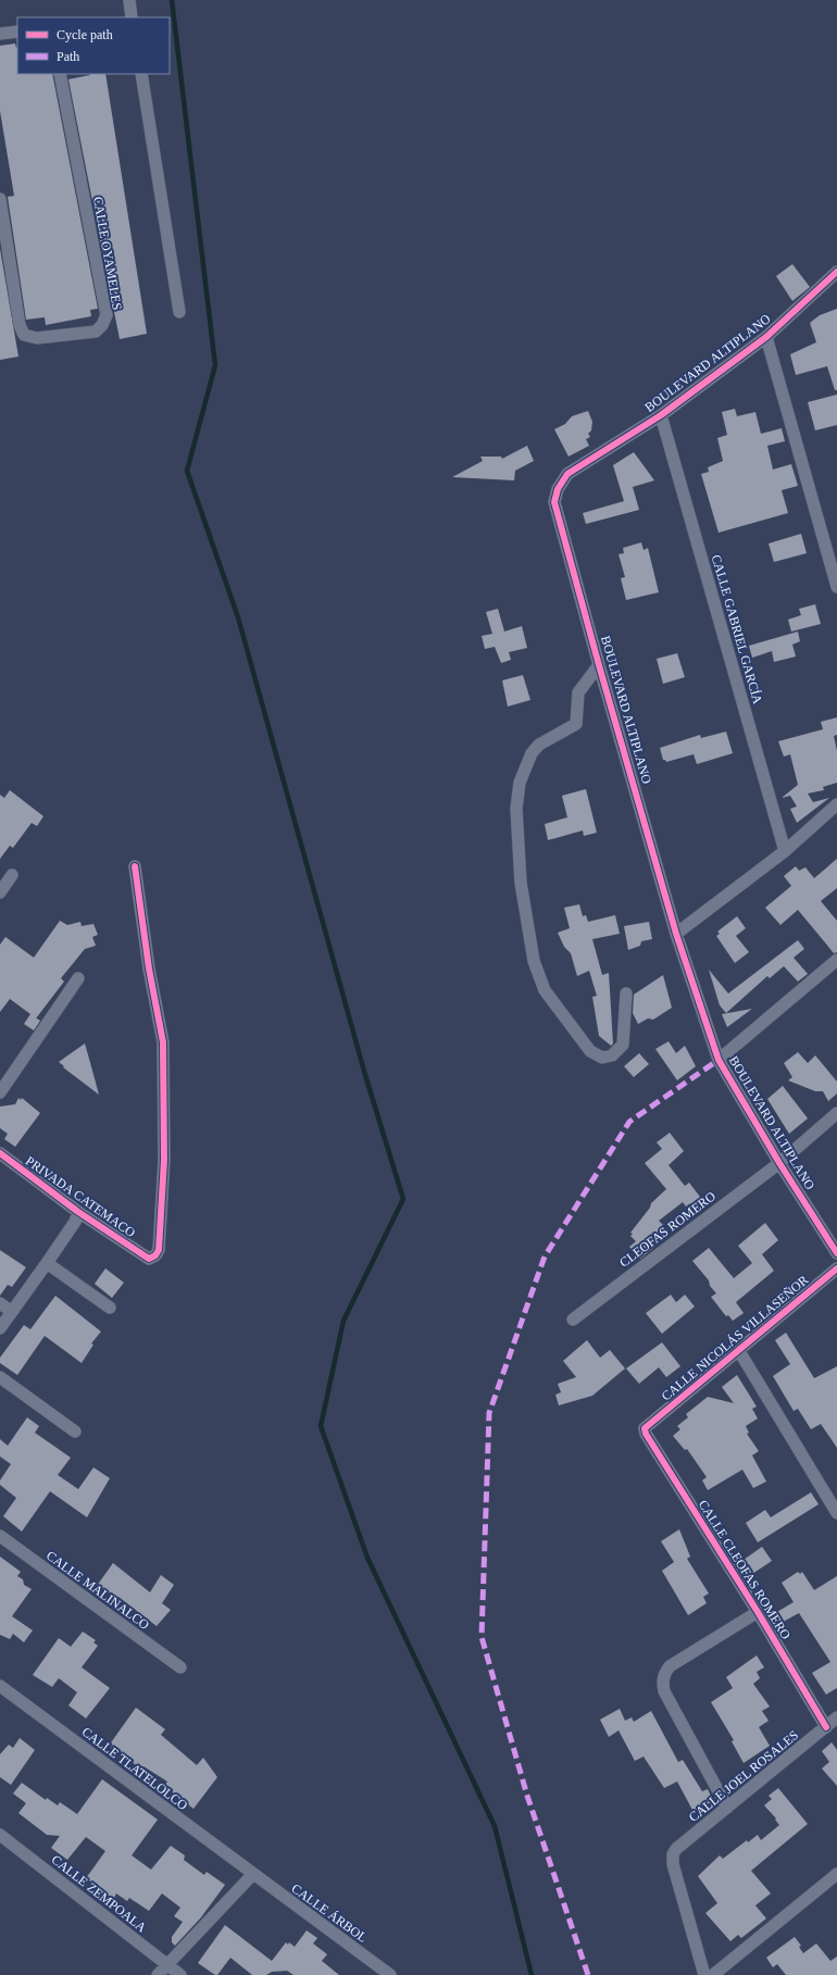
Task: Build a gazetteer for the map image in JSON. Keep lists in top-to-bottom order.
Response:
{
  "streets": {
    "street": [
      "CALLE OYAMELES",
      "BOULEVARD ALTIPLANO",
      "CALLE GABRIEL GARCÍA",
      "PRIVADA CATEMACO",
      "CLEOFAS ROMERO",
      "CALLE NICOLÁS VILLASEÑOR",
      "CALLE CLEOFAS ROMERO",
      "CALLE MALINALCO",
      "CALLE TLATELOLCO",
      "CALLE JOEL ROSALES",
      "CALLE ZEMPOALA",
      "CALLE ÁRBOL"
    ]
  },
  "crossings": [
    ["BOULEVARD ALTIPLANO", "CALLE GABRIEL GARCÍA"],
    ["BOULEVARD ALTIPLANO", "CLEOFAS ROMERO"],
    ["CALLE NICOLÁS VILLASEÑOR", "CALLE CLEOFAS ROMERO"],
    ["CALLE CLEOFAS ROMERO", "CALLE JOEL ROSALES"],
    ["CALLE TLATELOLCO", "CALLE ÁRBOL"]
  ],
  "legend": ["Cycle path", "Path"]
}
